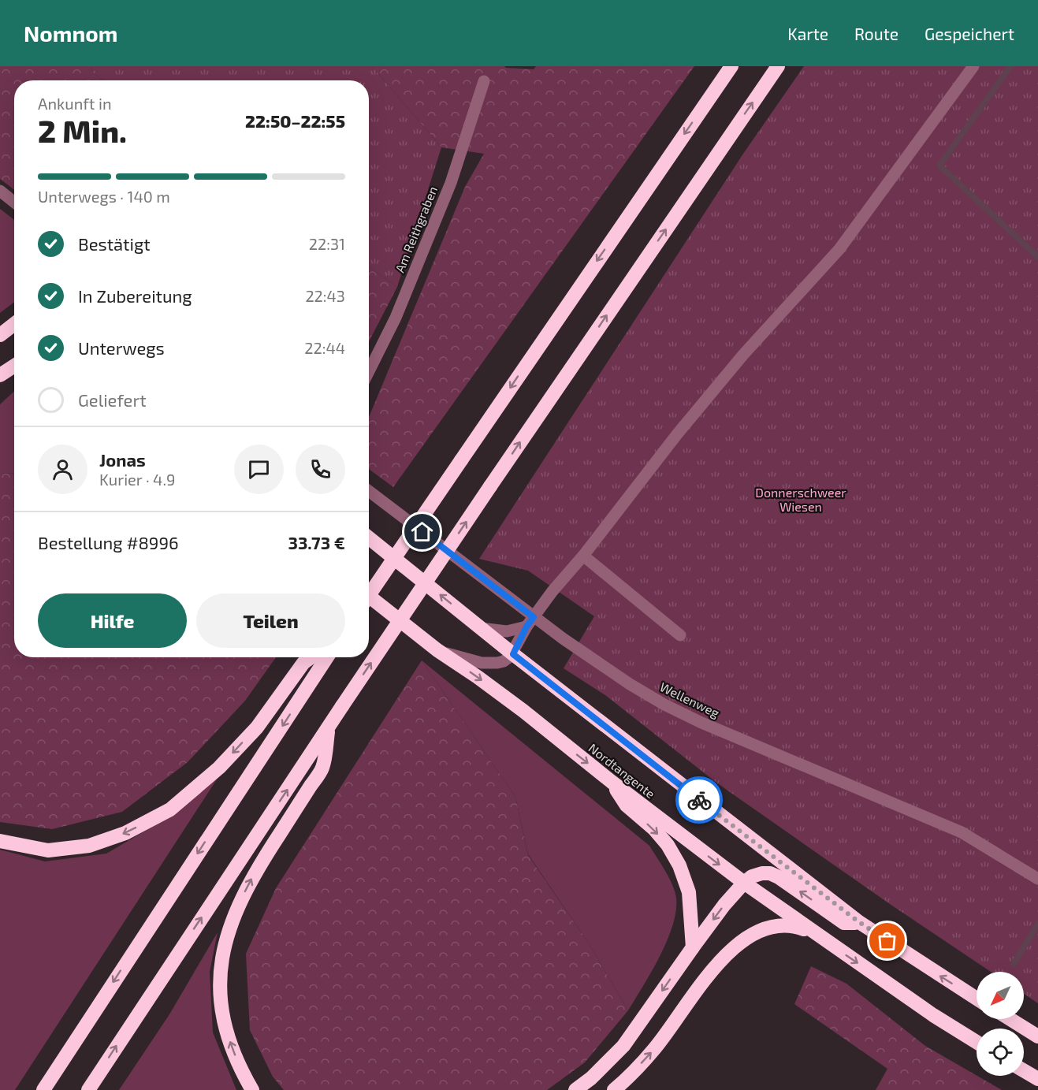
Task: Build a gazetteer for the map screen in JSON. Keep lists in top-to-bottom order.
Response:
{
  "streets": {
    "highway": ["Nordtangente"],
    "street": ["Am Reithgraben", "Wellenweg"]
  },
  "parks": ["Donnerschweer Wiesen"],
  "north": "bottom left",
  "page": {
    "header": "Nomnom",
    "nav": ["Karte", "Route", "Gespeichert"],
    "heading": ["2 Min.", "Ankunft in", "22:50–22:55"],
    "panel": [
      "Jonas",
      "Kurier · 4.9",
      "Bestellung #8996",
      "33.73 €"
    ],
    "bar": "Unterwegs · 140 m",
    "list": [
      ["Bestätigt", "22:31"],
      ["In Zubereitung", "22:43"],
      ["Unterwegs", "22:44"],
      "Geliefert"
    ],
    "buttons": ["Hilfe", "Teilen"]
  }
}
